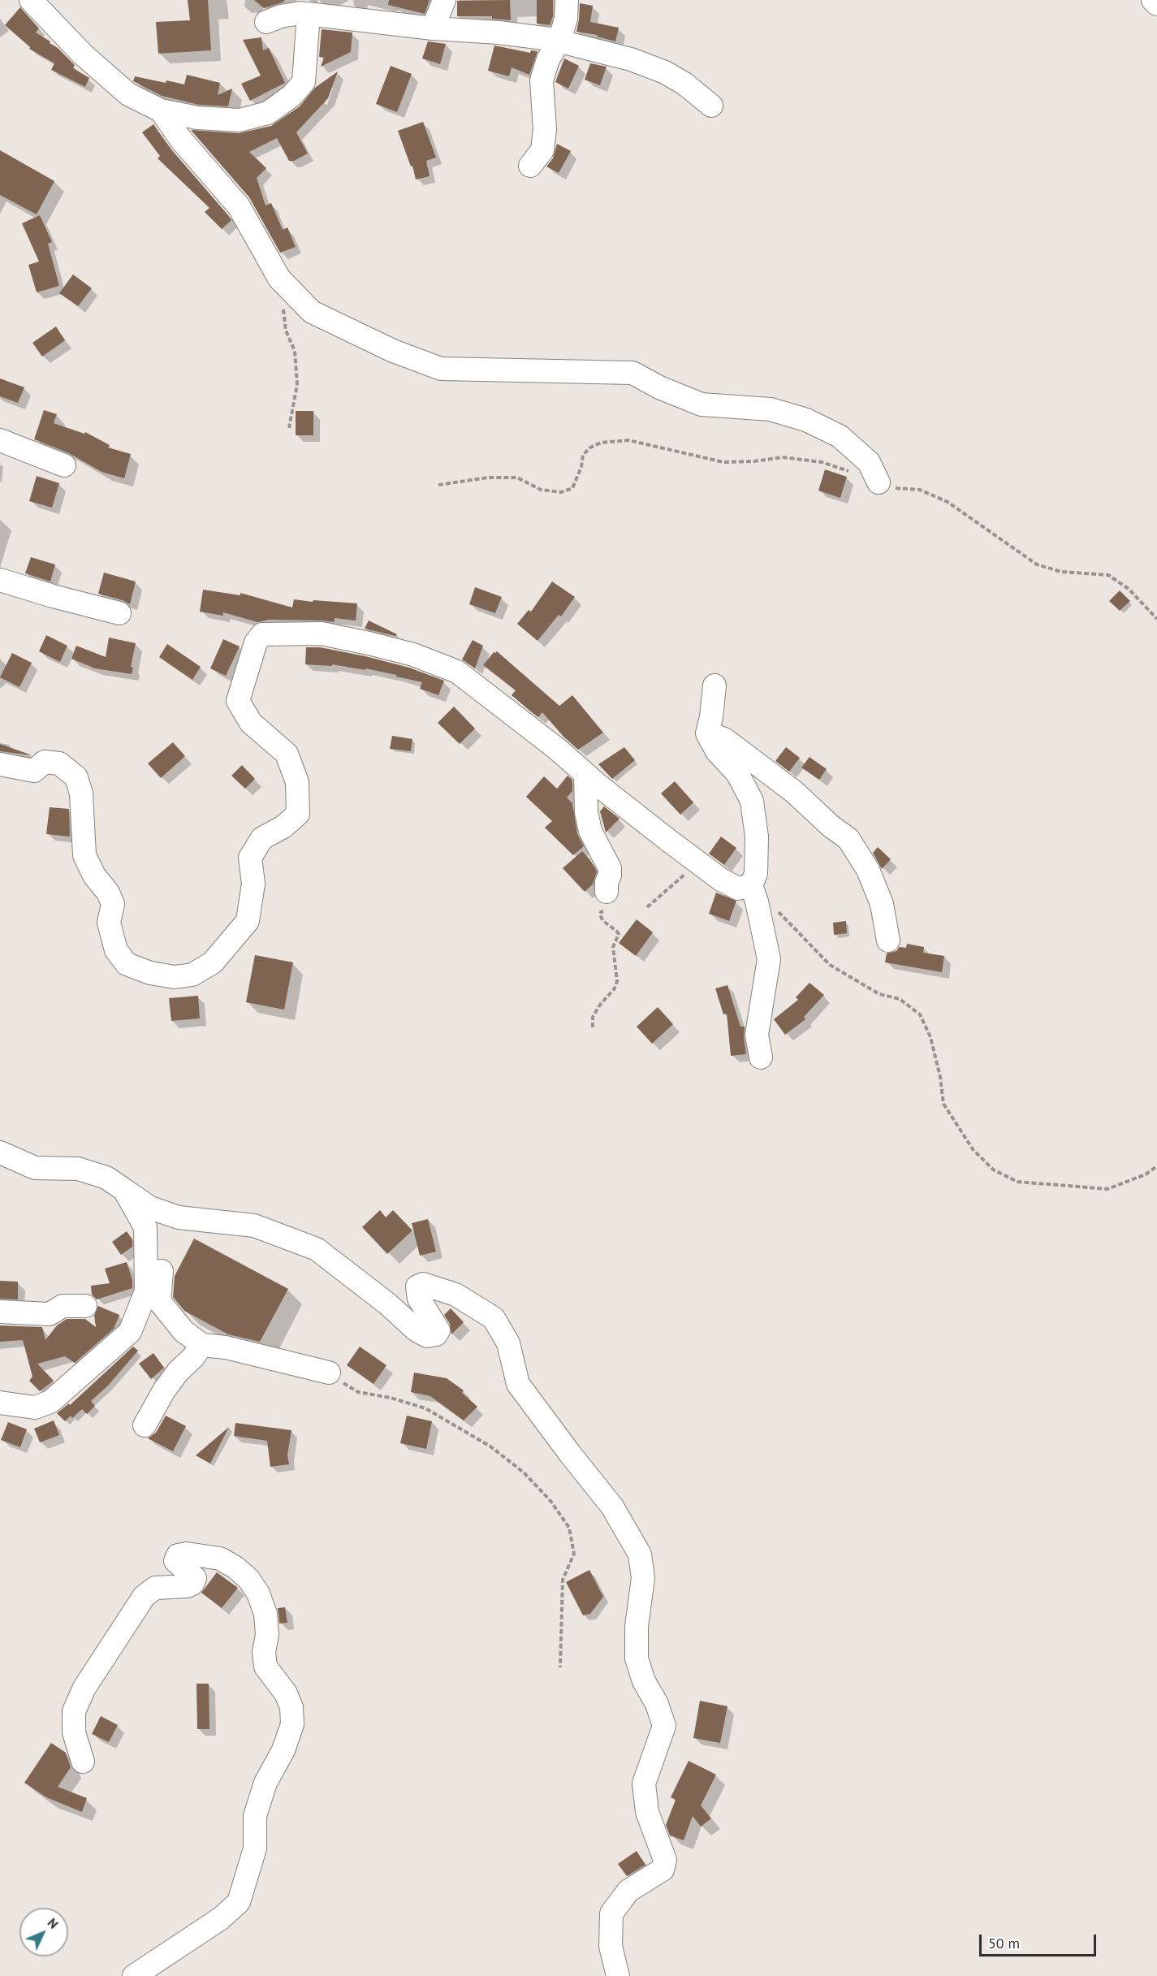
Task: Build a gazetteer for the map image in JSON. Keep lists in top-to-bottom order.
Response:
{
  "scale_bar": "50 m",
  "north": "top right"
}
